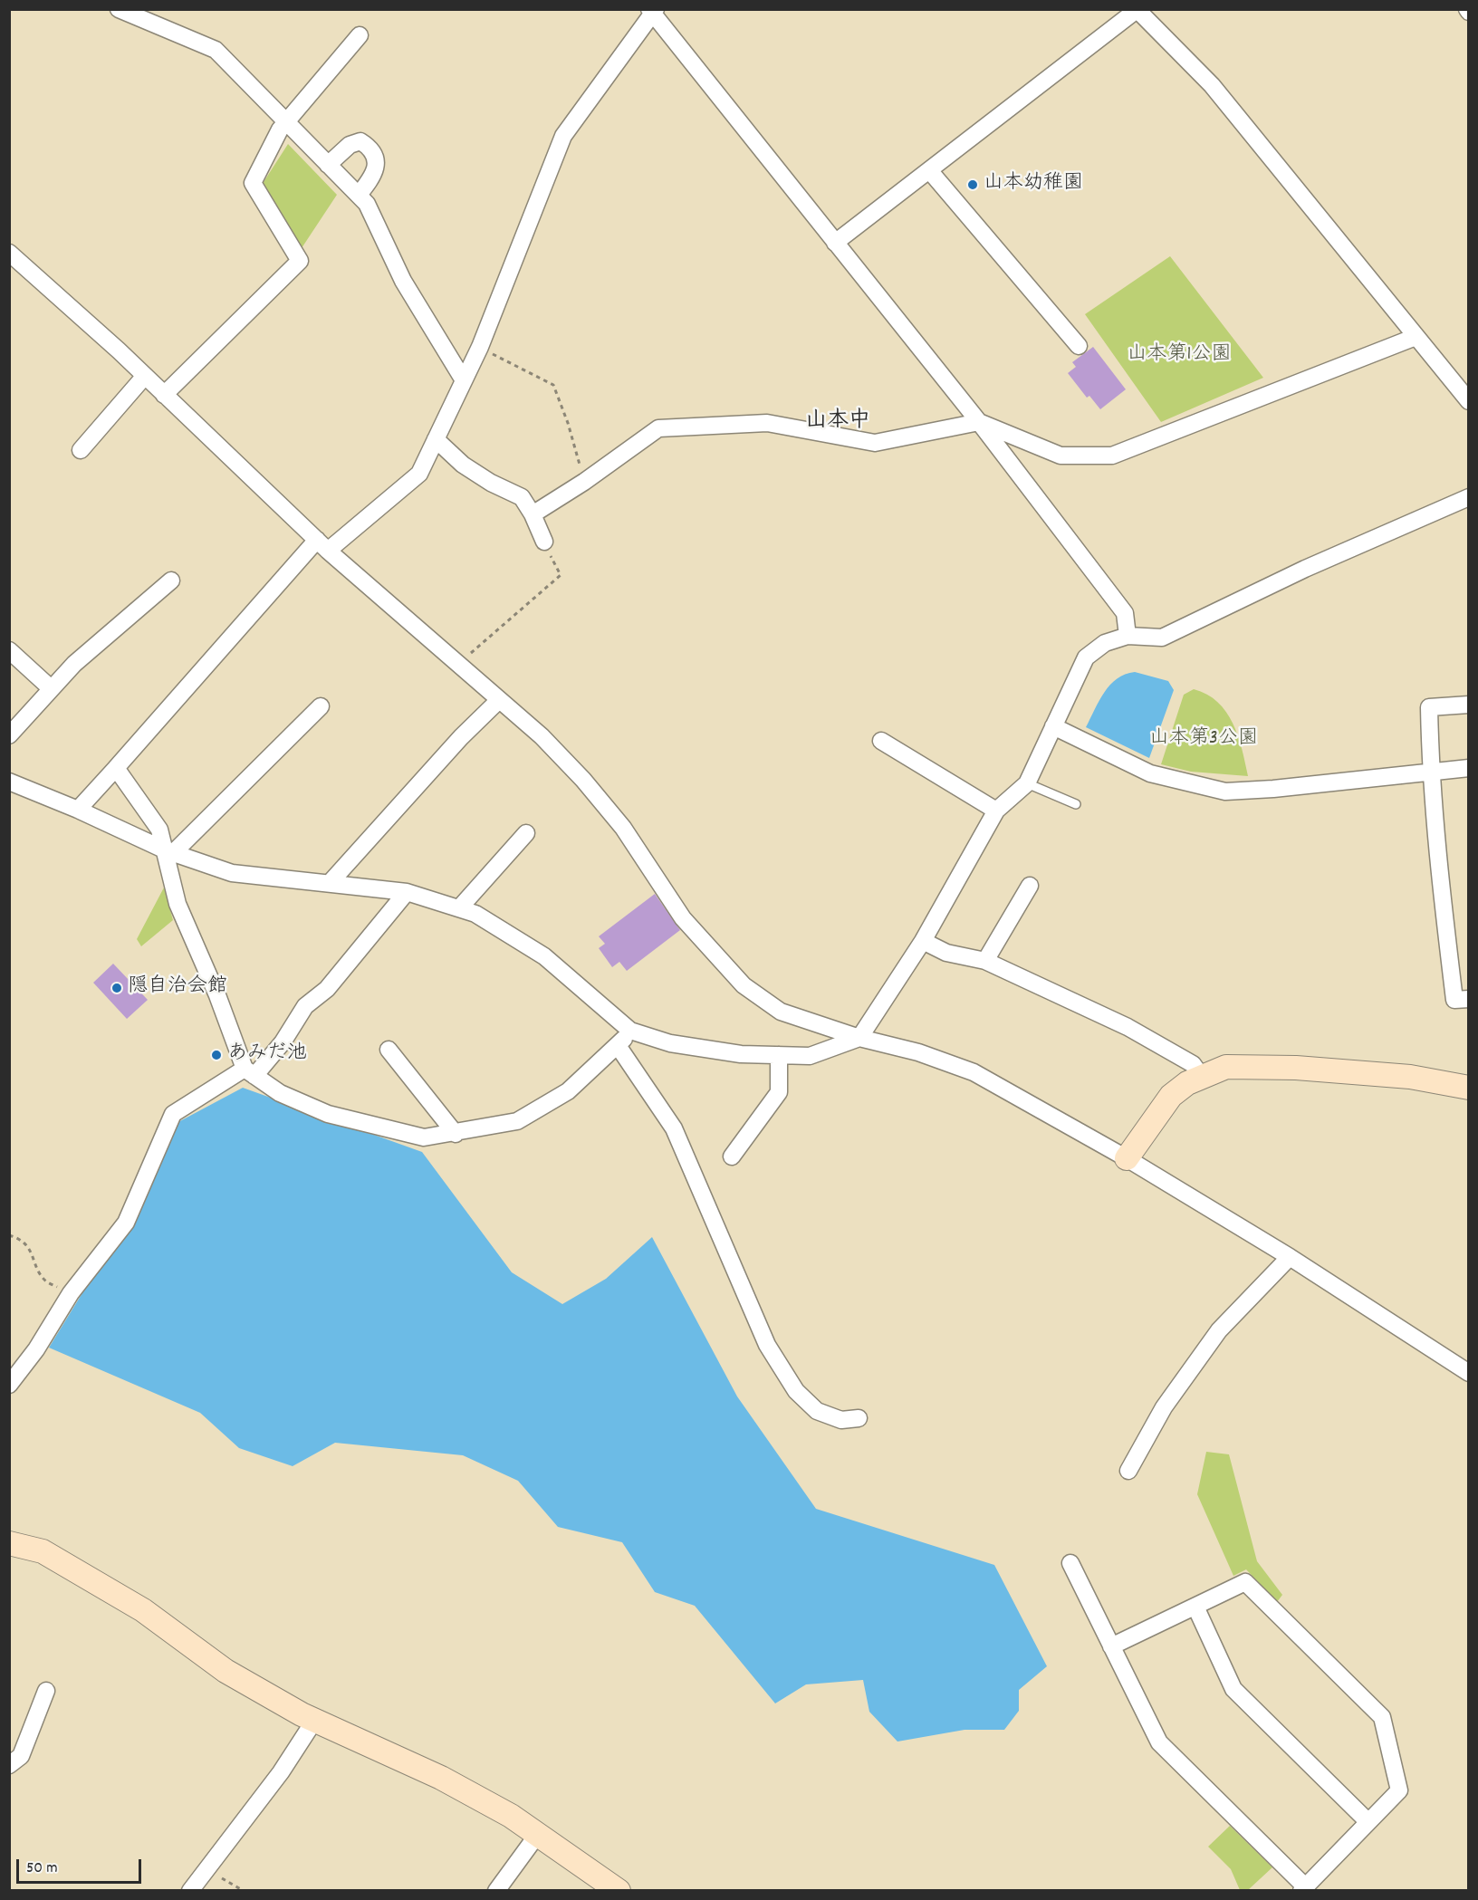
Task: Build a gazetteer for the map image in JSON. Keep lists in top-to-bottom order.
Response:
{
  "districts": ["山本中"],
  "parks": ["山本第1公園", "山本第3公園"],
  "places": ["山本幼稚園", "隠自治会館", "あみだ池"],
  "scale_bar": "50 m"
}
